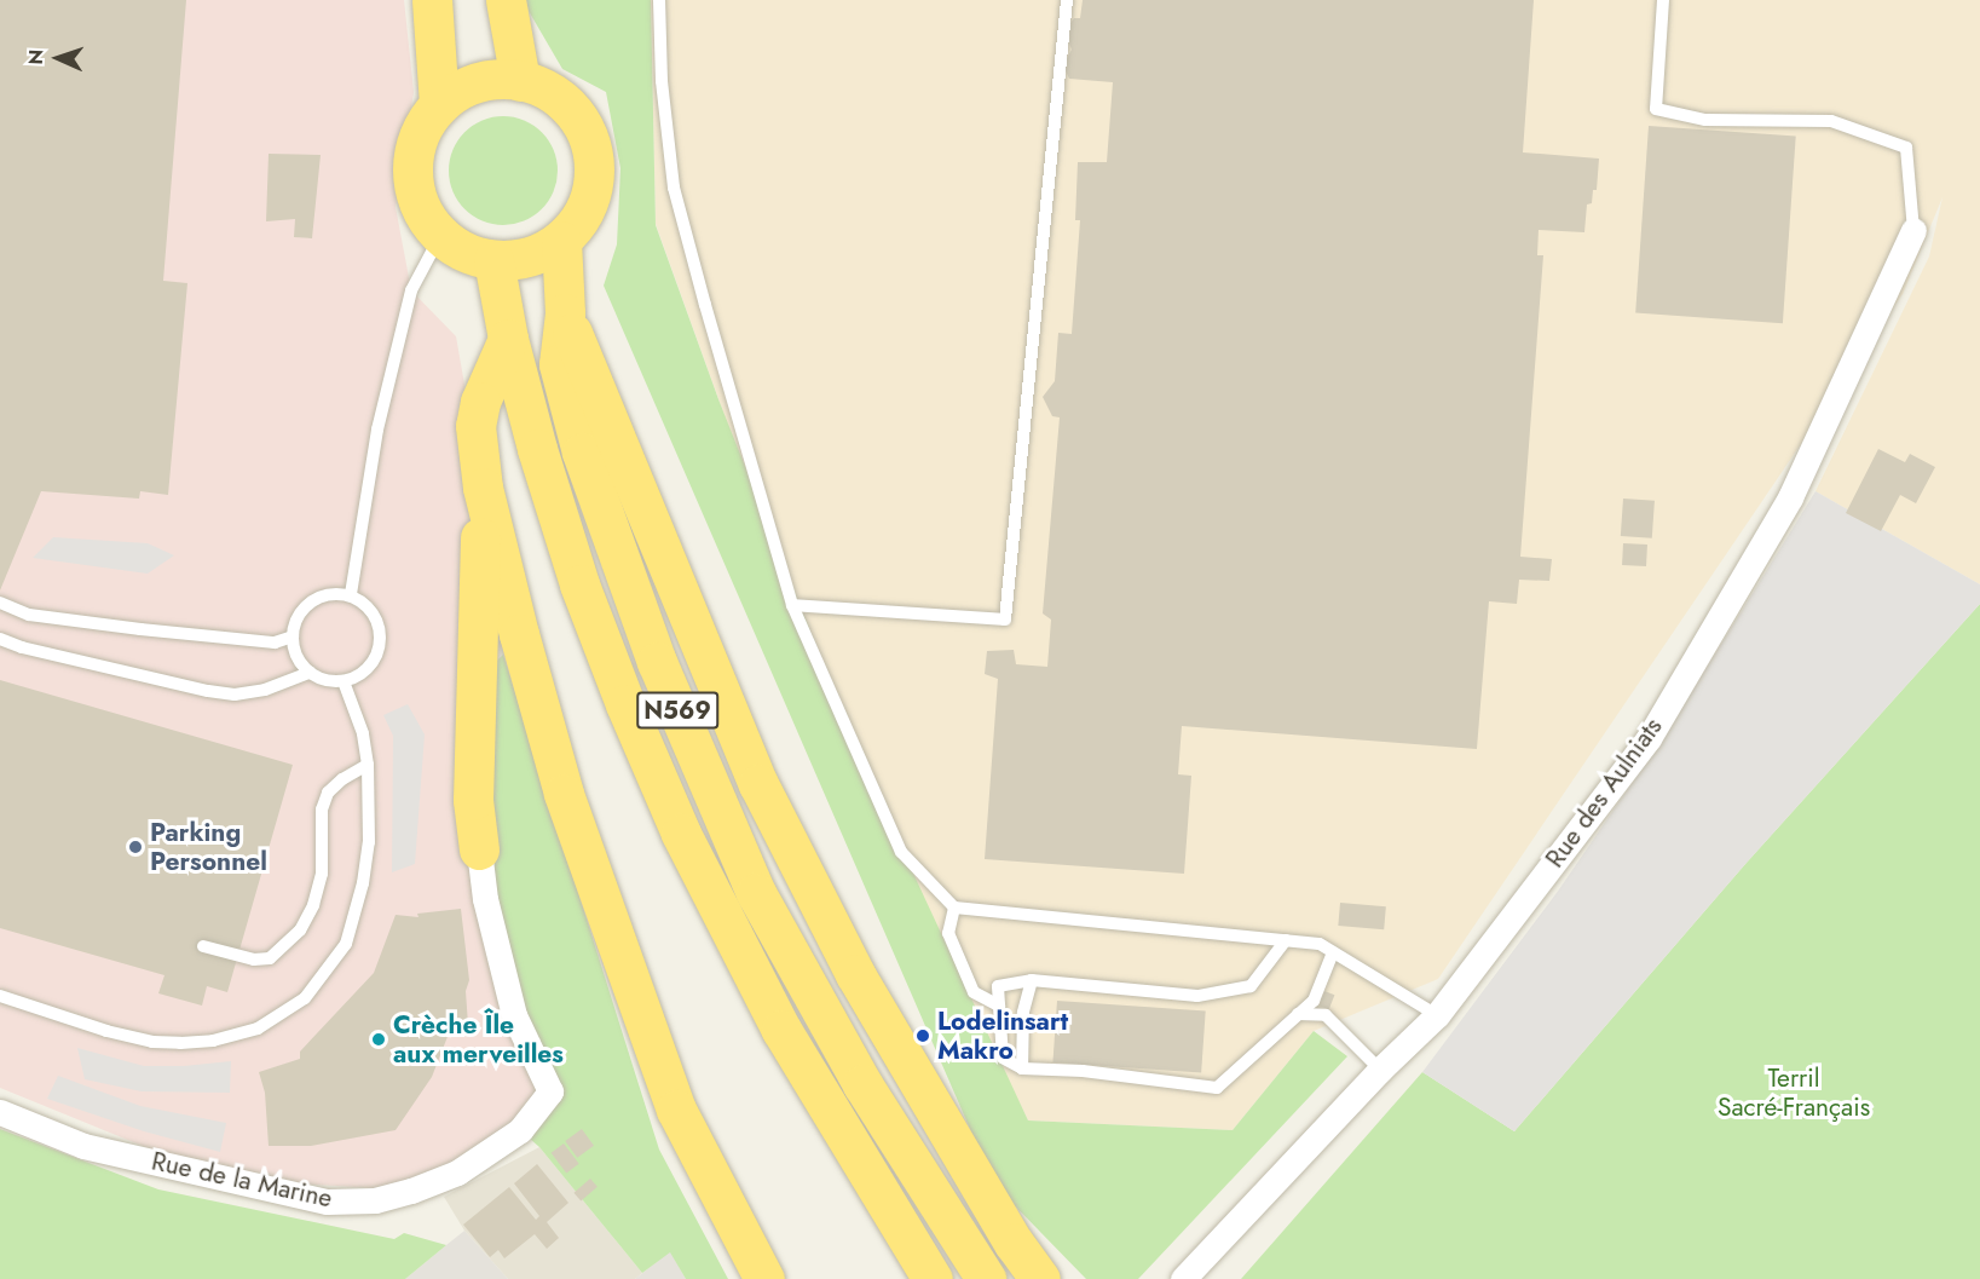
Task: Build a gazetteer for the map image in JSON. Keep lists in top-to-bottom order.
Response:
{
  "streets": {
    "highway": ["N569"],
    "street": ["Rue des Aulniats", "Rue de la Marine"]
  },
  "parks": ["Terril Sacré-Français"],
  "places": ["Parking Personnel", "Lodelinsart Makro", "Crèche Île aux merveilles"],
  "north": "left"
}
